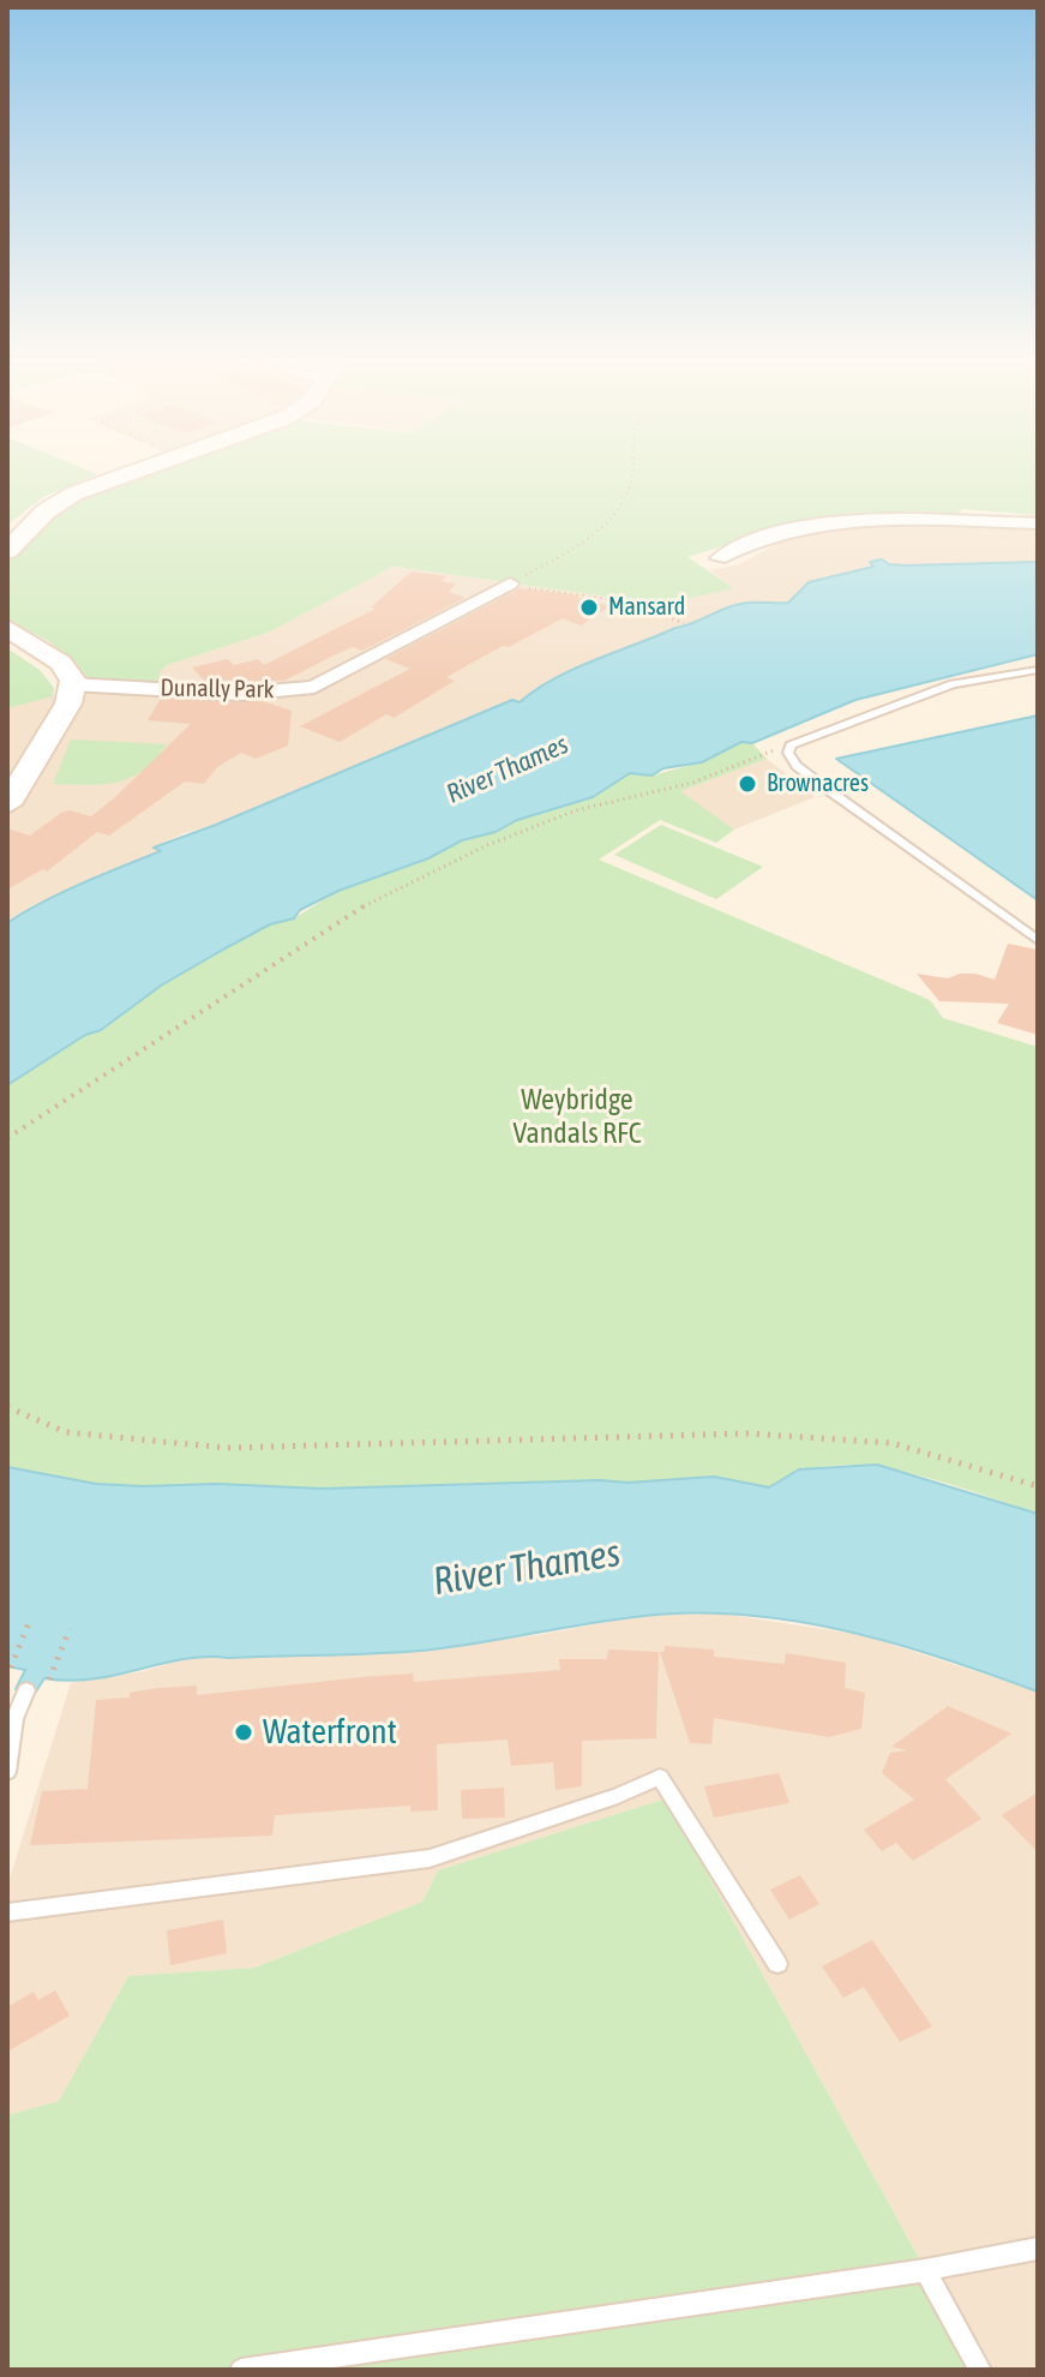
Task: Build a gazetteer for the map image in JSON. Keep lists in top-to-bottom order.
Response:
{
  "streets": {
    "street": ["Dunally Park"]
  },
  "water": ["River Thames"],
  "parks": ["Weybridge Vandals RFC"],
  "places": ["Mansard", "Brownacres", "Waterfront"]
}
